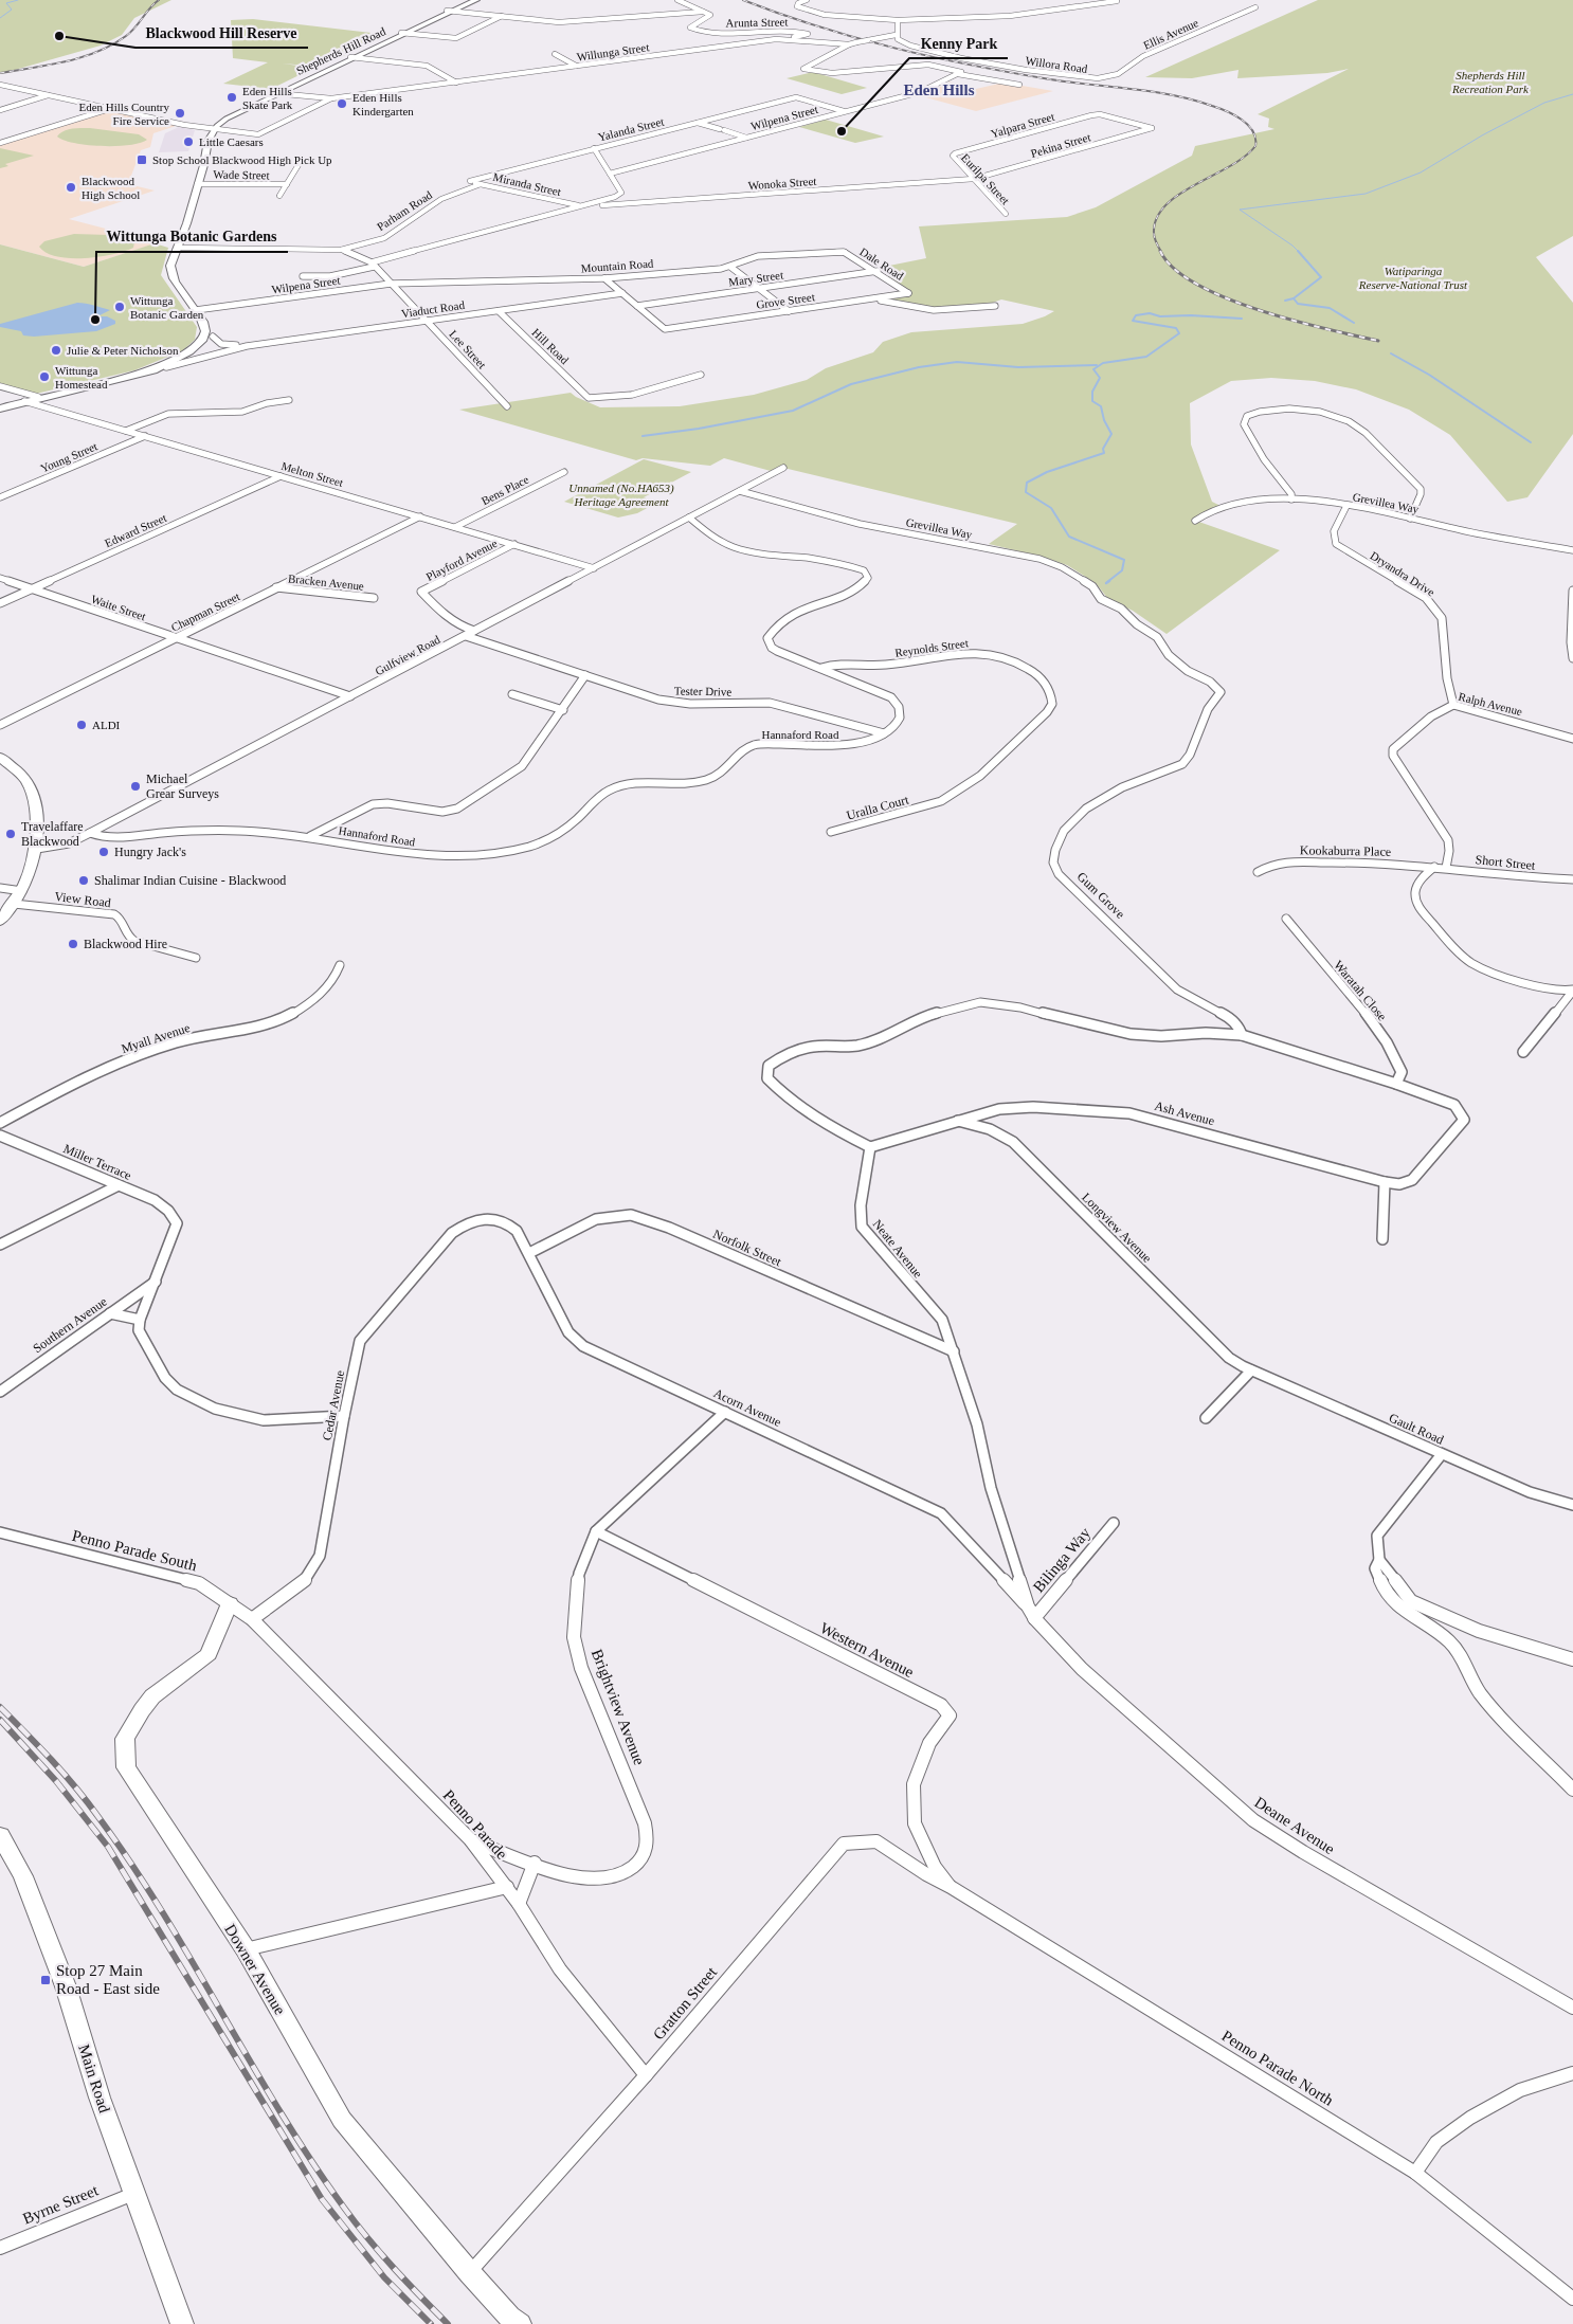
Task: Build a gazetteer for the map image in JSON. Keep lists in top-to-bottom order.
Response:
{
  "streets": {
    "main road": ["Shepherds Hill Road", "Downer Avenue", "Main Road"],
    "street": [
      "Arunta Street",
      "Ellis Avenue",
      "Willunga Street",
      "Willora Road",
      "Wilpena Street",
      "Yalpara Street",
      "Yalanda Street",
      "Pekina Street",
      "Wade Street",
      "Eurilpa Street",
      "Wonoka Street",
      "Miranda Street",
      "Parham Road",
      "Dale Road",
      "Mountain Road",
      "Mary Street",
      "Grove Street",
      "Viaduct Road",
      "Hill Road",
      "Lee Street",
      "Young Street",
      "Melton Street",
      "Bens Place",
      "Grevillea Way",
      "Edward Street",
      "Playford Avenue",
      "Dryandra Drive",
      "Bracken Avenue",
      "Waite Street",
      "Chapman Street",
      "Reynolds Street",
      "Gulfview Road",
      "Tester Drive",
      "Ralph Avenue",
      "Hannaford Road",
      "Uralla Court",
      "Kookaburra Place",
      "Short Street",
      "Gum Grove",
      "View Road",
      "Waratah Close",
      "Myall Avenue",
      "Ash Avenue",
      "Miller Terrace",
      "Longview Avenue",
      "Norfolk Street",
      "Neate Avenue",
      "Southern Avenue",
      "Cedar Avenue",
      "Acorn Avenue",
      "Gault Road",
      "Penno Parade South",
      "Bilinga Way",
      "Western Avenue",
      "Brightview Avenue",
      "Penno Parade",
      "Deane Avenue",
      "Gratton Street",
      "Penno Parade North",
      "Byrne Street"
    ]
  },
  "crossings": [
    ["Arunta Street", "Willunga Street"],
    ["Ellis Avenue", "Willora Road"],
    ["Shepherds Hill Road", "Willunga Street"],
    ["Willunga Street", "Willora Road"],
    ["Wilpena Street", "Yalanda Street"],
    ["Wilpena Street", "Mountain Road"],
    ["Wilpena Street", "Lee Street"],
    ["Yalpara Street", "Pekina Street"],
    ["Yalpara Street", "Eurilpa Street"],
    ["Yalanda Street", "Miranda Street"],
    ["Pekina Street", "Eurilpa Street"],
    ["Pekina Street", "Wonoka Street"],
    ["Eurilpa Street", "Wonoka Street"],
    ["Miranda Street", "Parham Road"],
    ["Dale Road", "Mountain Road"],
    ["Dale Road", "Mary Street"],
    ["Dale Road", "Grove Street"],
    ["Mountain Road", "Lee Street"],
    ["Mary Street", "Grove Street"],
    ["Viaduct Road", "Hill Road"],
    ["Viaduct Road", "Lee Street"],
    ["Young Street", "Melton Street"],
    ["Melton Street", "Bens Place"],
    ["Melton Street", "Edward Street"],
    ["Melton Street", "Playford Avenue"],
    ["Melton Street", "Chapman Street"],
    ["Melton Street", "Gulfview Road"],
    ["Grevillea Way", "Dryandra Drive"],
    ["Grevillea Way", "Gulfview Road"],
    ["Grevillea Way", "Gum Grove"],
    ["Edward Street", "Waite Street"],
    ["Playford Avenue", "Gulfview Road"],
    ["Dryandra Drive", "Ralph Avenue"],
    ["Bracken Avenue", "Chapman Street"],
    ["Waite Street", "Chapman Street"],
    ["Waite Street", "Gulfview Road"],
    ["Reynolds Street", "Uralla Court"],
    ["Gulfview Road", "Tester Drive"],
    ["Gulfview Road", "Hannaford Road"],
    ["Tester Drive", "Hannaford Road"],
    ["Ralph Avenue", "Short Street"],
    ["Kookaburra Place", "Short Street"],
    ["Waratah Close", "Ash Avenue"],
    ["Ash Avenue", "Longview Avenue"],
    ["Ash Avenue", "Neate Avenue"],
    ["Miller Terrace", "Southern Avenue"],
    ["Longview Avenue", "Gault Road"],
    ["Norfolk Street", "Neate Avenue"],
    ["Norfolk Street", "Acorn Avenue"],
    ["Neate Avenue", "Acorn Avenue"],
    ["Neate Avenue", "Bilinga Way"],
    ["Neate Avenue", "Deane Avenue"],
    ["Cedar Avenue", "Acorn Avenue"],
    ["Cedar Avenue", "Penno Parade South"],
    ["Cedar Avenue", "Penno Parade"],
    ["Acorn Avenue", "Brightview Avenue"],
    ["Penno Parade South", "Penno Parade"],
    ["Penno Parade South", "Downer Avenue"],
    ["Bilinga Way", "Deane Avenue"],
    ["Western Avenue", "Brightview Avenue"],
    ["Western Avenue", "Gratton Street"],
    ["Western Avenue", "Penno Parade North"],
    ["Brightview Avenue", "Penno Parade"],
    ["Penno Parade", "Gratton Street"],
    ["Downer Avenue", "Gratton Street"],
    ["Gratton Street", "Penno Parade North"],
    ["Main Road", "Byrne Street"]
  ],
  "districts": ["Eden Hills"],
  "parks": ["Shepherds Hill Recreation Park", "Watiparinga Reserve-National Trust", "Unnamed (No.HA653) Heritage Agreement"],
  "places": {
    "other": [
      "Blackwood Hill Reserve",
      "Eden Hills Skate Park",
      "Eden Hills Kindergarten",
      "Eden Hills Country Fire Service",
      "Kenny Park",
      "Little Caesars",
      "Blackwood High School",
      "Wittunga Botanic Garden",
      "Wittunga Botanic Gardens",
      "Julie & Peter Nicholson",
      "Wittunga Homestead",
      "ALDI",
      "Michael Grear Surveys",
      "Travelaffare Blackwood",
      "Hungry Jack's",
      "Shalimar Indian Cuisine - Blackwood",
      "Blackwood Hire"
    ],
    "transit": ["Stop School Blackwood High Pick Up", "Stop 27 Main Road - East side"]
  }
}
